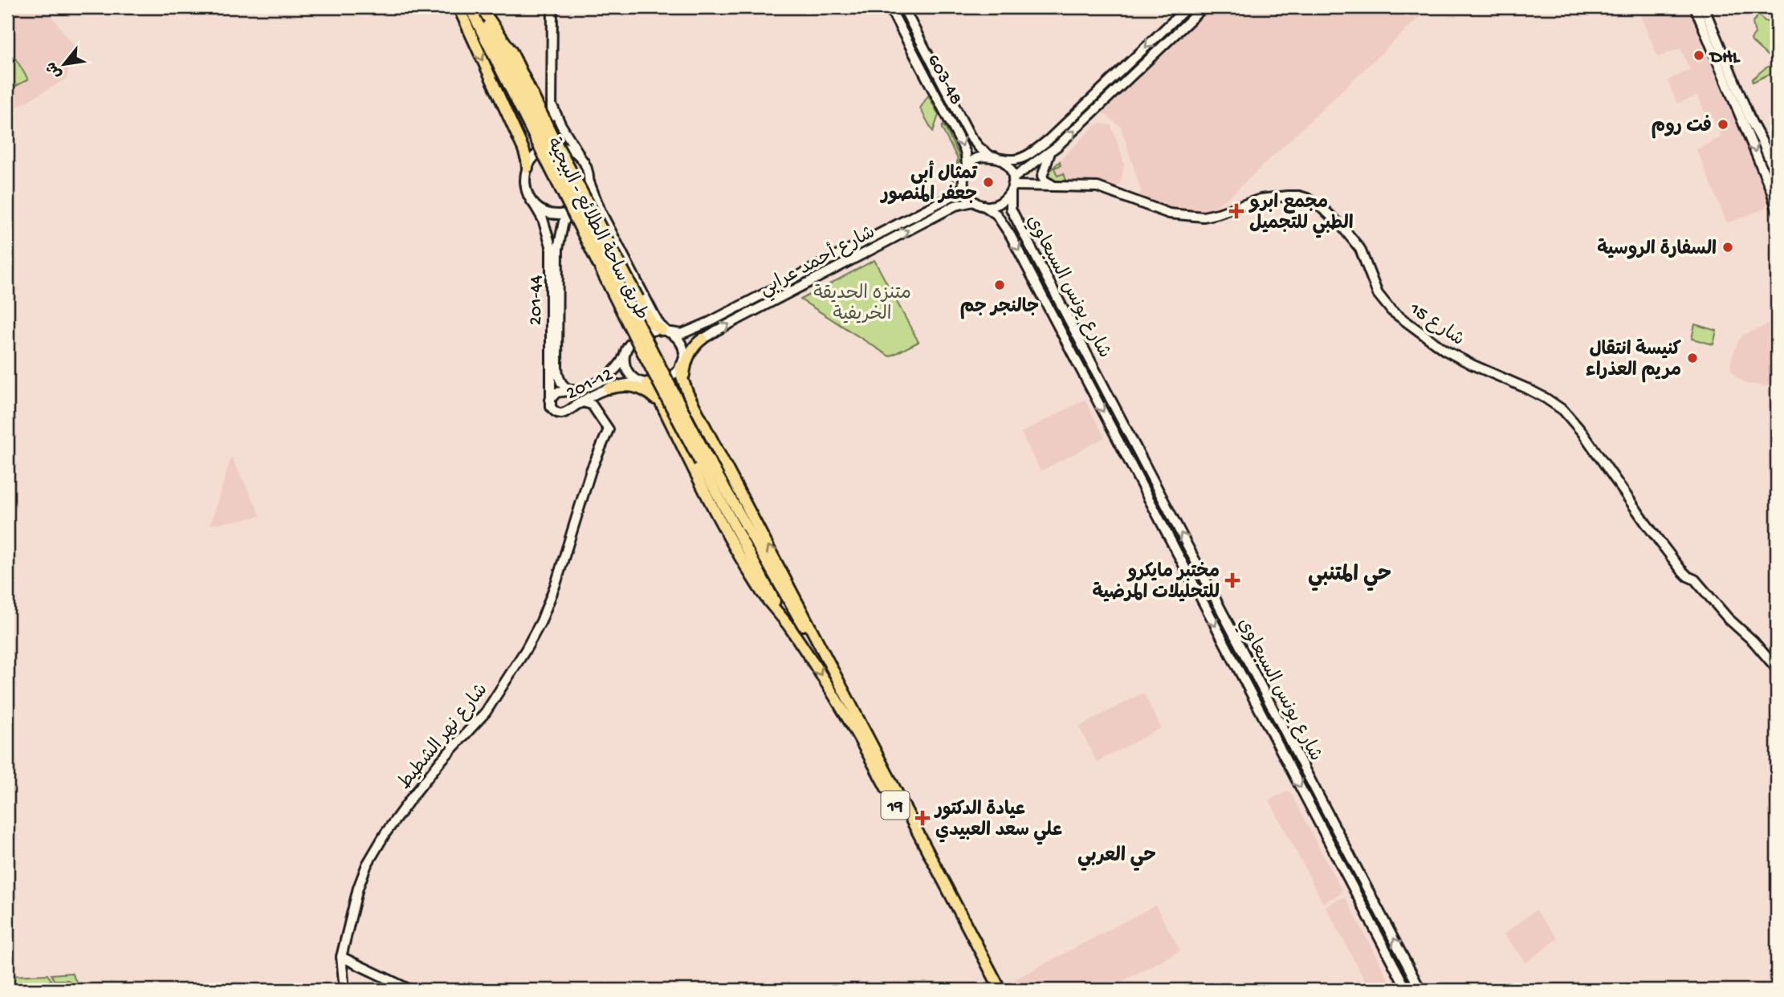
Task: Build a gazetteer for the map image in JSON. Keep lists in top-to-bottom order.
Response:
{
  "streets": {
    "main road": [
      "603-48",
      "طريق ساحة الطلائع - البيجية",
      "شارع أحمد عرابي",
      "شارع يونس السبعاوي",
      "201-44",
      "شارع 15",
      "201-12",
      "شارع نهر الشطيط",
      "19"
    ]
  },
  "crossings": [
    ["603-48", "شارع أحمد عرابي"],
    ["603-48", "شارع يونس السبعاوي"],
    ["603-48", "شارع 15"],
    ["شارع أحمد عرابي", "شارع يونس السبعاوي"],
    ["شارع أحمد عرابي", "شارع 15"],
    ["شارع أحمد عرابي", "201-12"],
    ["شارع يونس السبعاوي", "شارع 15"],
    ["201-44", "201-12"]
  ],
  "districts": ["حي المتنبي", "حي العربي"],
  "parks": ["متنزه الحديقة الخريفية"],
  "places": {
    "other": [
      "DHL",
      "فت روم",
      "تمثال أبي جعفر المنصور",
      "السفارة الروسية",
      "جالنجر جم",
      "كنيسة انتقال مريم العذراء"
    ],
    "health": ["مجمع ابرو الطبي للتجميل", "مختبر مايكرو للتحليلات المرضية", "عيادة الدكتور علي سعد العبيدي"]
  },
  "north": "bottom left"
}
